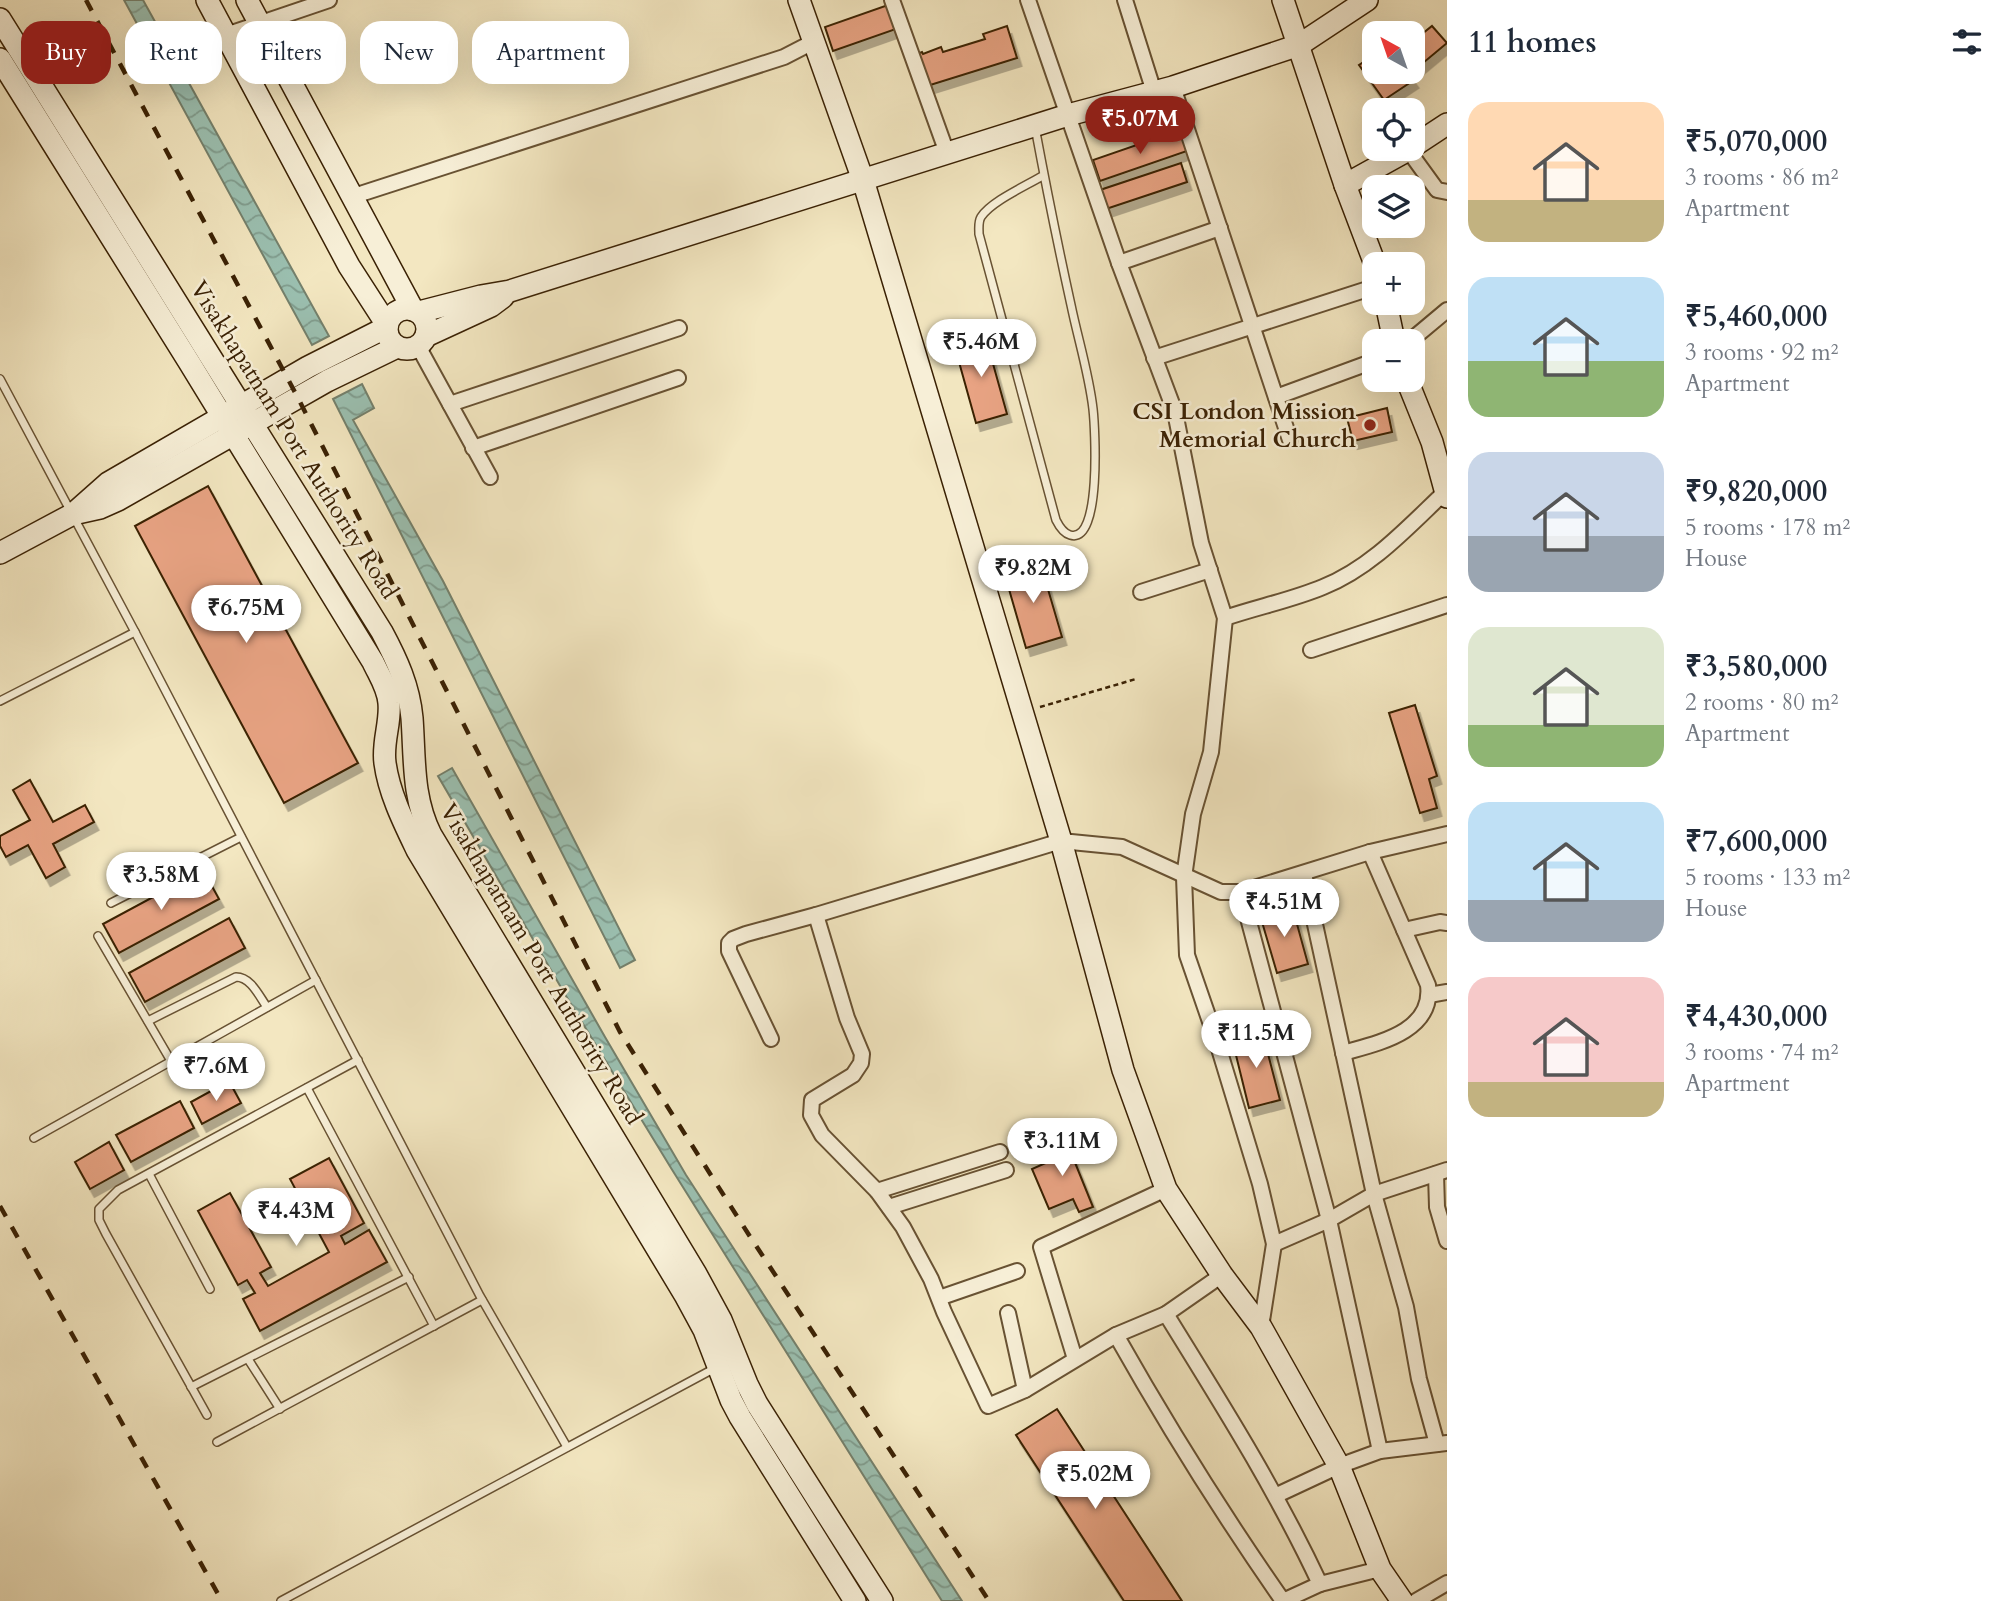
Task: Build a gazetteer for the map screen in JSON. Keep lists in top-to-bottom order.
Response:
{
  "streets": {
    "main road": ["Visakhapatnam Port Authority Road"]
  },
  "places": ["CSI London Mission Memorial Church"],
  "north": "top left",
  "page": {
    "heading": "11 homes",
    "map_buttons": ["+", "−"],
    "chip": [
      "Buy",
      "Rent",
      "Filters",
      "New",
      "Apartment"
    ],
    "list": [
      {
        "name": "₹5,070,000",
        "note": "3 rooms · 86 m² · Apartment"
      },
      {
        "name": "₹5,460,000",
        "note": "3 rooms · 92 m² · Apartment"
      },
      {
        "name": "₹9,820,000",
        "note": "5 rooms · 178 m² · House"
      },
      {
        "name": "₹3,580,000",
        "note": "2 rooms · 80 m² · Apartment"
      },
      {
        "name": "₹7,600,000",
        "note": "5 rooms · 133 m² · House"
      },
      {
        "name": "₹4,430,000",
        "note": "3 rooms · 74 m² · Apartment"
      }
    ],
    "price": [
      "₹5.07M",
      "₹5.46M",
      "₹9.82M",
      "₹6.75M",
      "₹3.58M",
      "₹4.51M",
      "₹11.5M",
      "₹7.6M",
      "₹3.11M",
      "₹4.43M",
      "₹5.02M"
    ]
  }
}
